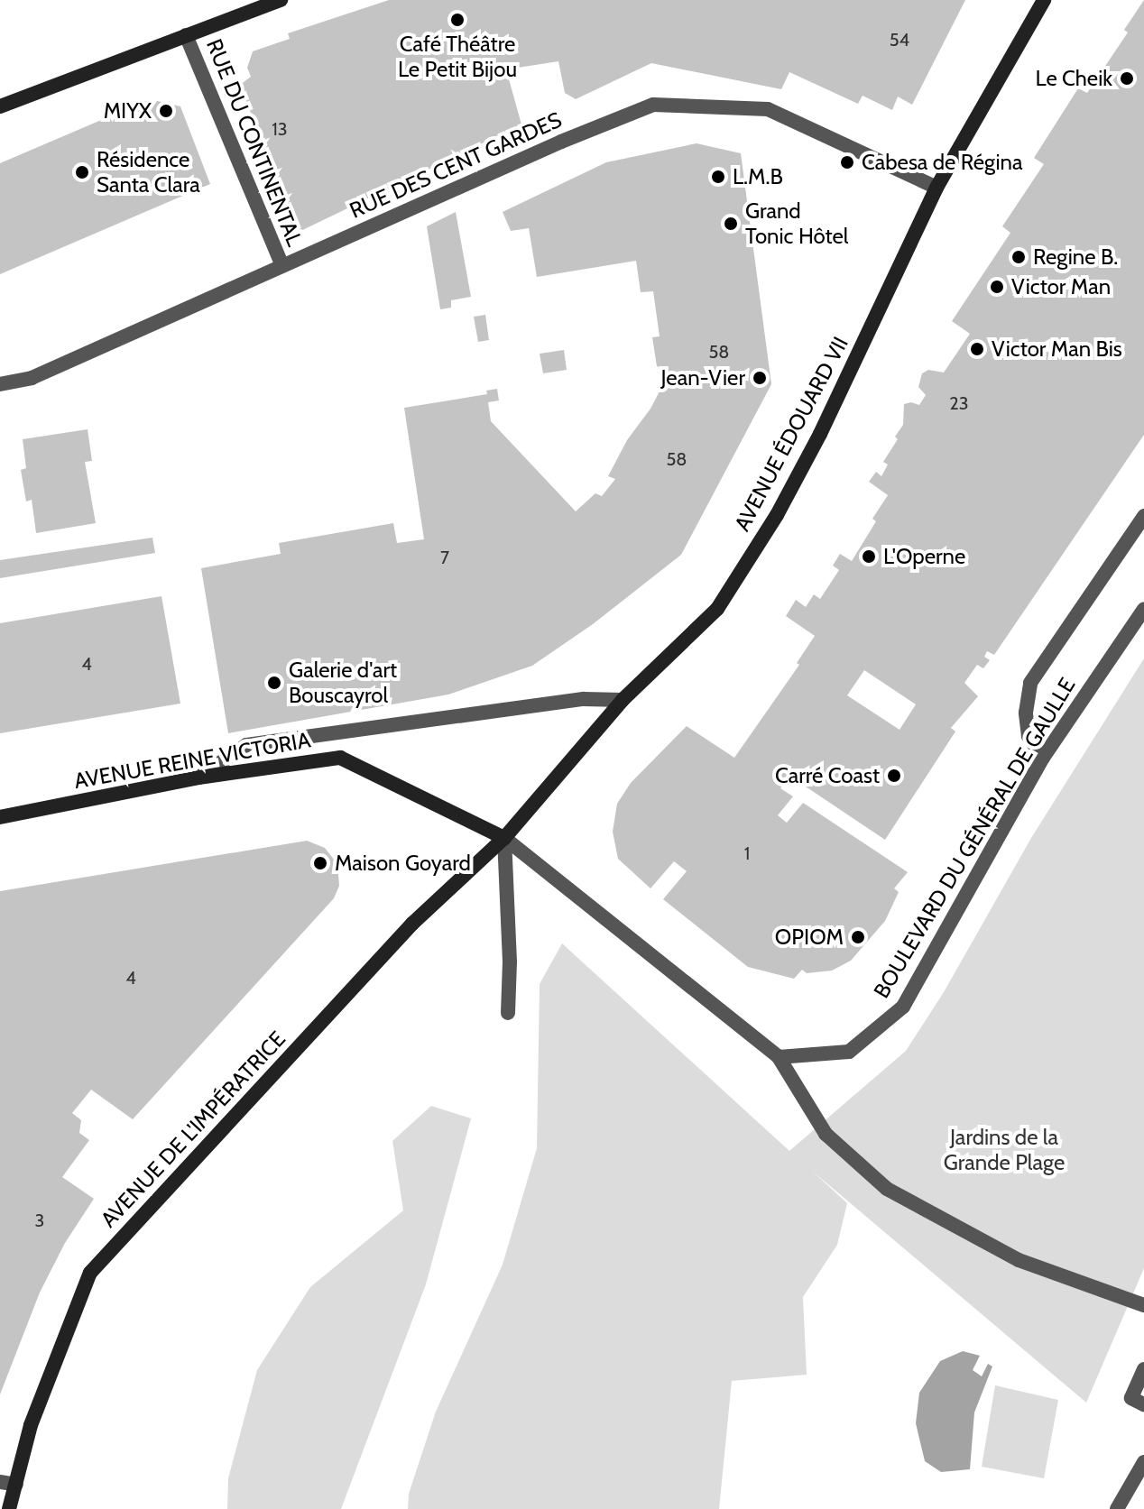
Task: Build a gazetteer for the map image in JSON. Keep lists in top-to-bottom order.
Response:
{
  "streets": {
    "main road": ["AVENUE ÉDOUARD VII", "AVENUE REINE VICTORIA", "AVENUE DE L'IMPÉRATRICE"],
    "street": ["RUE DU CONTINENTAL", "RUE DES CENT GARDES", "BOULEVARD DU GÉNÉRAL DE GAULLE"]
  },
  "crossings": [
    ["RUE DU CONTINENTAL", "RUE DES CENT GARDES"],
    ["RUE DES CENT GARDES", "AVENUE ÉDOUARD VII"],
    ["AVENUE ÉDOUARD VII", "AVENUE REINE VICTORIA"],
    ["AVENUE ÉDOUARD VII", "AVENUE DE L'IMPÉRATRICE"],
    ["AVENUE REINE VICTORIA", "AVENUE DE L'IMPÉRATRICE"]
  ],
  "parks": ["Jardins de la Grande Plage"],
  "places": [
    "Café Théâtre Le Petit Bijou",
    "Le Cheik",
    "MIYX",
    "Cabesa de Régina",
    "Résidence Santa Clara",
    "L.M.B",
    "Grand Tonic Hôtel",
    "Regine B.",
    "Victor Man",
    "Victor Man Bis",
    "Jean-Vier",
    "L'Operne",
    "Galerie d'art Bouscayrol",
    "Carré Coast",
    "Maison Goyard",
    "OPIOM"
  ],
  "house_numbers": [
    "54",
    "13",
    "58",
    "23",
    "58",
    "7",
    "4",
    "1",
    "4",
    "3"
  ]
}
